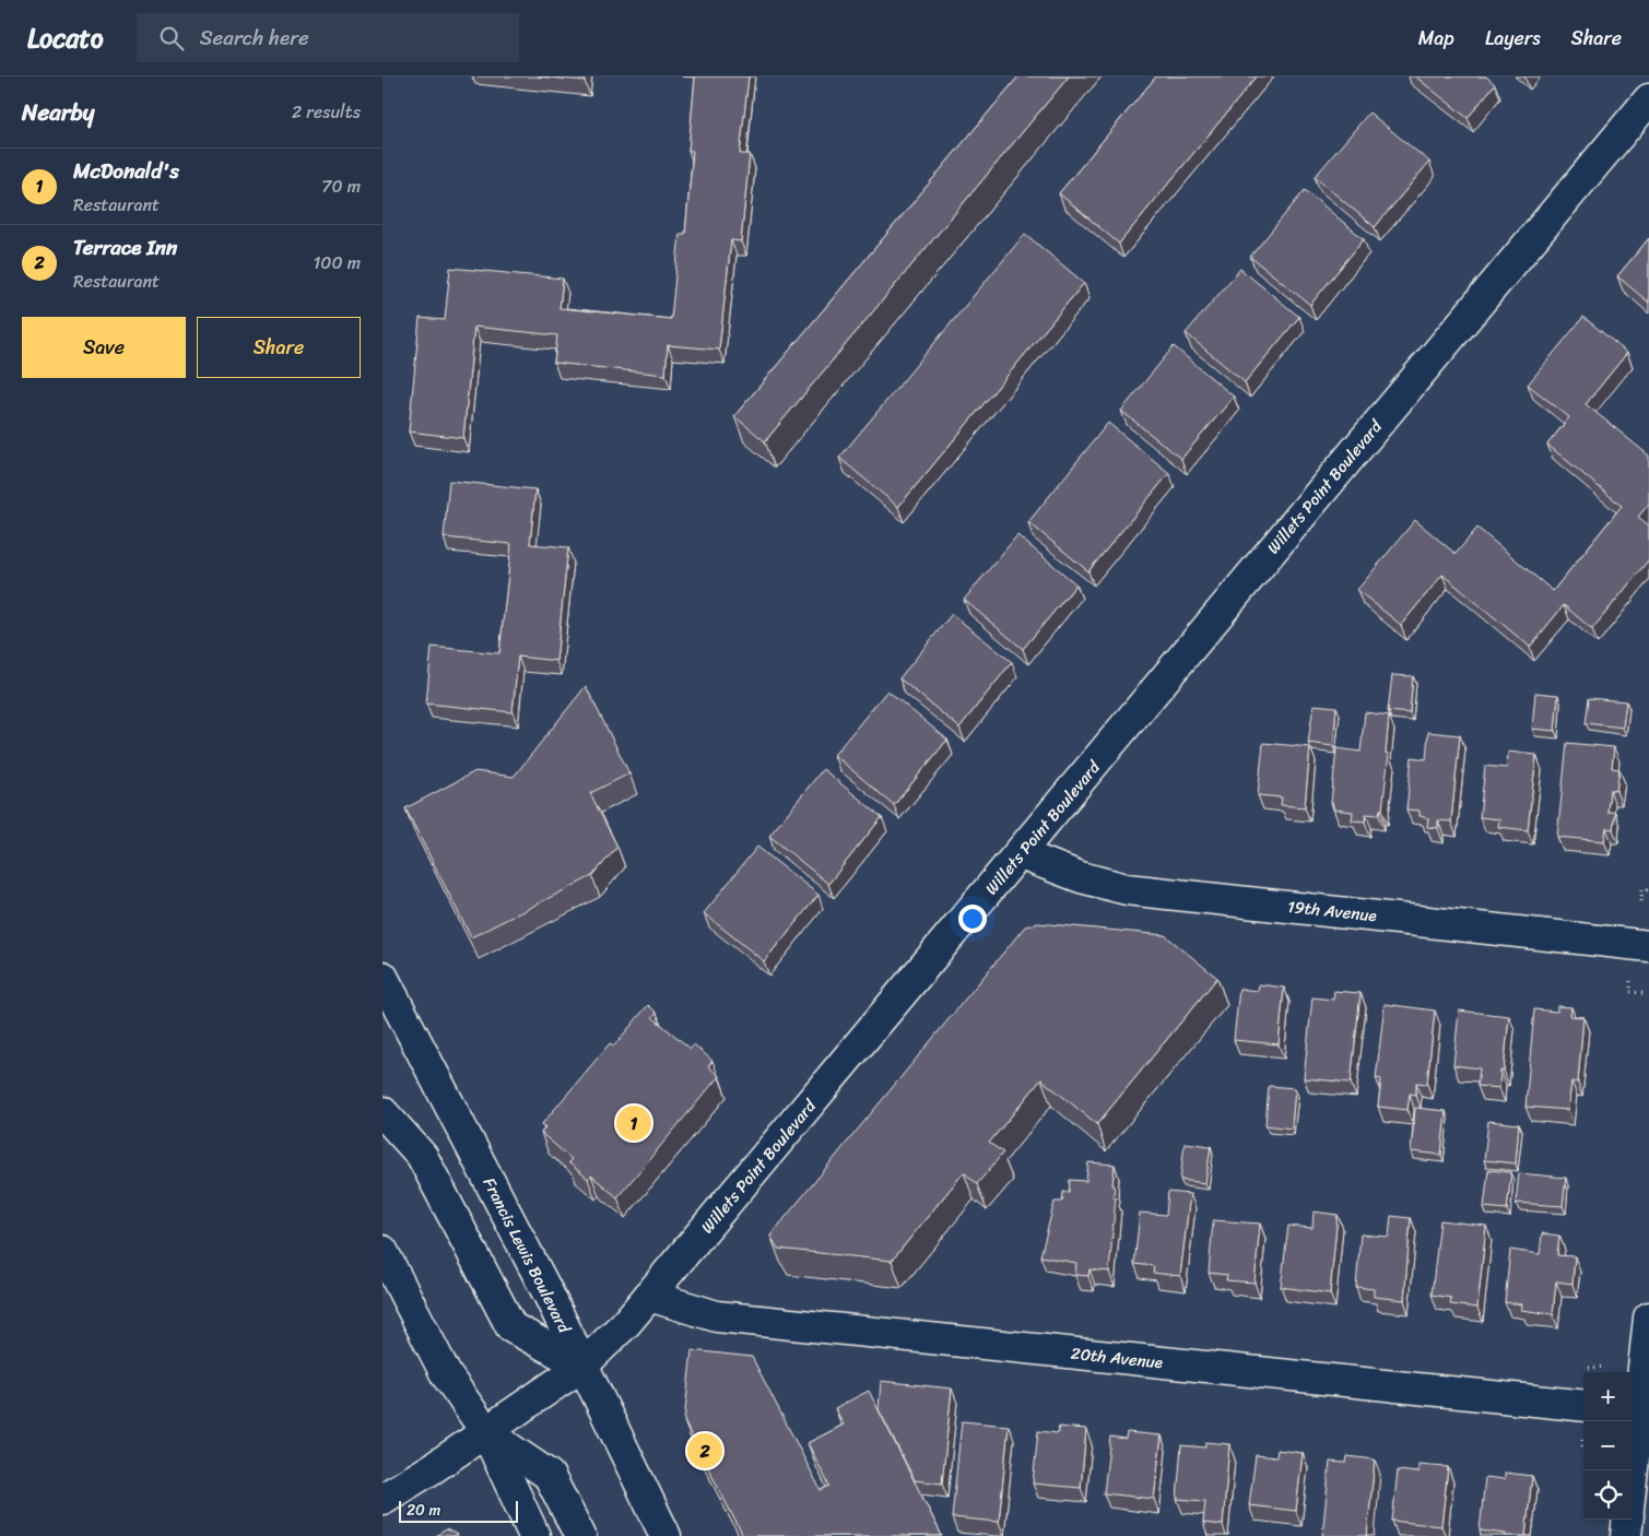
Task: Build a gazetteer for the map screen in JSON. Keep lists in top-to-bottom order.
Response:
{
  "streets": {
    "street": [
      "Willets Point Boulevard",
      "19th Avenue",
      "Francis Lewis Boulevard",
      "20th Avenue"
    ]
  },
  "crossings": [
    ["Willets Point Boulevard", "19th Avenue"],
    ["Willets Point Boulevard", "Francis Lewis Boulevard"],
    ["Willets Point Boulevard", "20th Avenue"]
  ],
  "scale_bar": "20 m",
  "page": {
    "header": "Locato",
    "search": "Search here",
    "nav": ["Map", "Layers", "Share"],
    "heading": ["Nearby", "2 results"],
    "list": [
      {
        "mark": "1",
        "name": "McDonald's",
        "note": "Restaurant",
        "value": "70 m"
      },
      {
        "mark": "2",
        "name": "Terrace Inn",
        "note": "Restaurant",
        "value": "100 m"
      }
    ],
    "buttons": ["Save", "Share"],
    "pins": ["1", "2"],
    "map_buttons": ["+", "−"],
    "scale": "20 m"
  }
}
